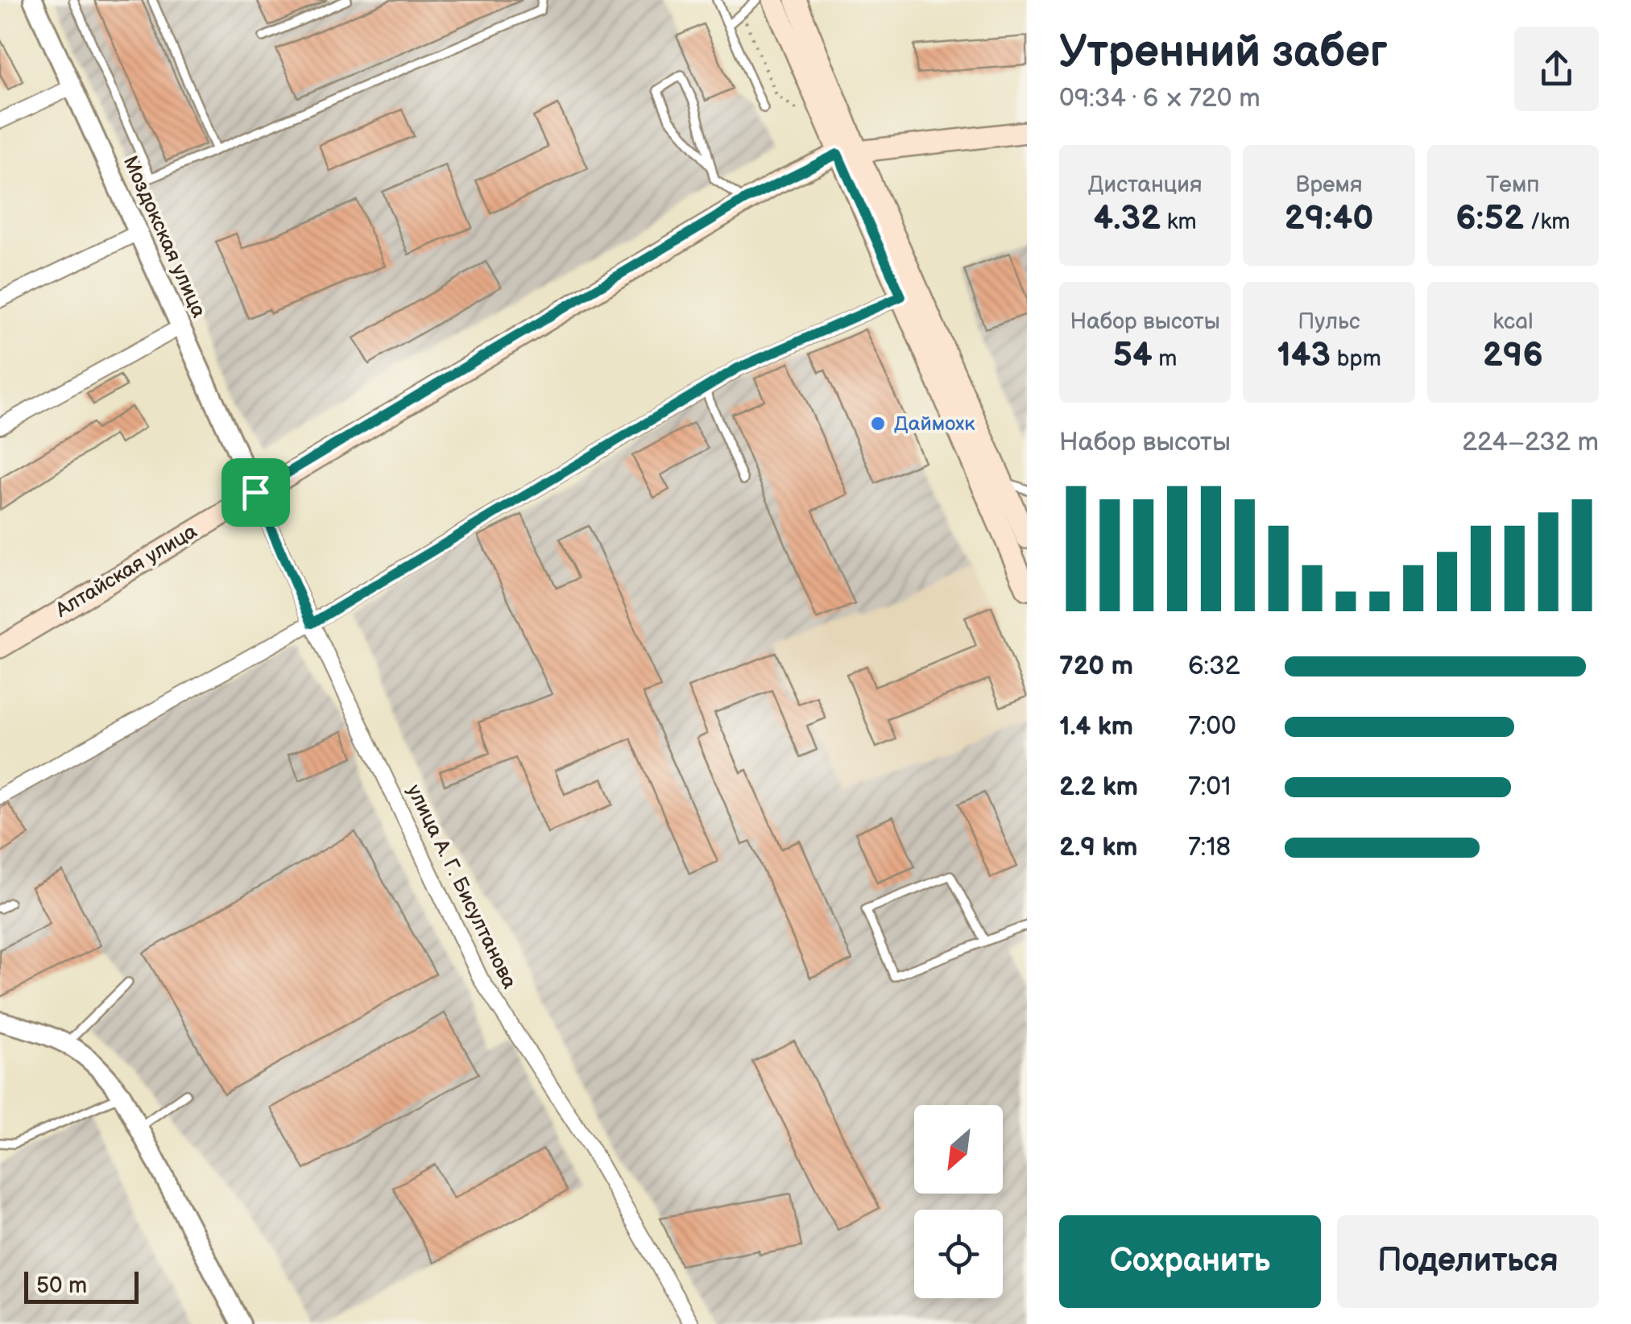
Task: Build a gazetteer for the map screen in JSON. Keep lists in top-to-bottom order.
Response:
{
  "streets": {
    "main road": ["Алтайская улица"],
    "street": ["Моздокская улица", "улица А. Г. Бисултанова"]
  },
  "crossings": [
    ["Моздокская улица", "Алтайская улица"],
    ["Моздокская улица", "улица А. Г. Бисултанова"],
    ["Алтайская улица", "улица А. Г. Бисултанова"]
  ],
  "places": ["Даймохк"],
  "scale_bar": "50 m",
  "north": "bottom left",
  "page": {
    "heading": ["Утренний забег", "09:34 · 6 × 720 m"],
    "stats": [
      ["Дистанция", "4.32 km"],
      ["Время", "29:40"],
      ["Темп", "6:52 /km"],
      ["Набор высоты", "54 m"],
      ["Пульс", "143 bpm"],
      ["kcal", "296"]
    ],
    "chart": ["Набор высоты", "224–232 m"],
    "list": [
      {
        "name": "720 m",
        "note": "6:32"
      },
      {
        "name": "1.4 km",
        "note": "7:00"
      },
      {
        "name": "2.2 km",
        "note": "7:01"
      },
      {
        "name": "2.9 km",
        "note": "7:18"
      }
    ],
    "buttons": ["Сохранить", "Поделиться"],
    "scale": "50 m"
  }
}
